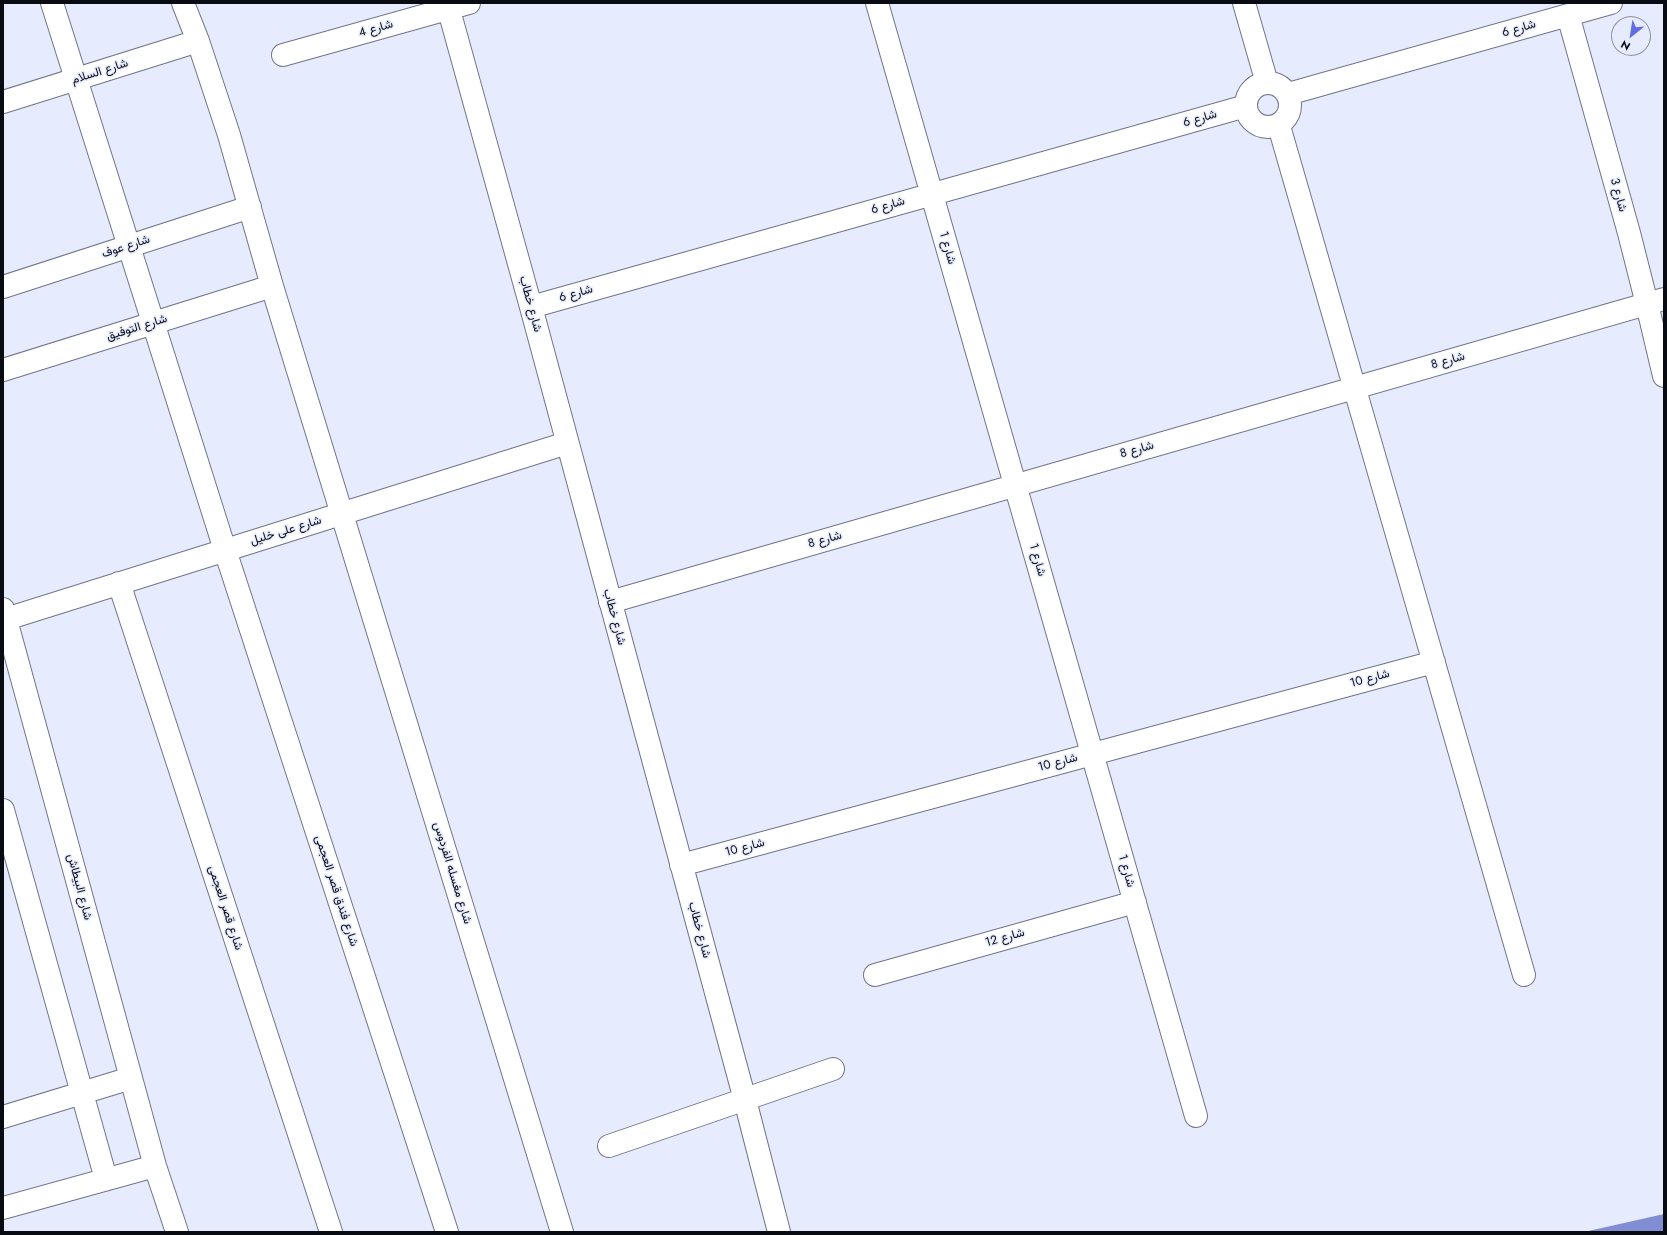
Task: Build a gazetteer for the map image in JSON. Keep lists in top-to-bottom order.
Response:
{
  "streets": {
    "street": [
      "شارع 4",
      "شارع 6",
      "شارع السلام",
      "شارع 3",
      "شارع عوف",
      "شارع 1",
      "شارع خطاب",
      "شارع التوفيق",
      "شارع 8",
      "شارع على خليل",
      "شارع 10",
      "شارع مغسله الفردوس",
      "شارع البيطاش",
      "شارع فندق قصر العجمى",
      "شارع قصر العجمى",
      "شارع 12"
    ]
  },
  "crossings": [
    ["شارع 4", "شارع خطاب"],
    ["شارع 6", "شارع 3"],
    ["شارع 6", "شارع 1"],
    ["شارع 6", "شارع خطاب"],
    ["شارع السلام", "شارع مغسله الفردوس"],
    ["شارع السلام", "شارع فندق قصر العجمى"],
    ["شارع 3", "شارع 8"],
    ["شارع عوف", "شارع مغسله الفردوس"],
    ["شارع عوف", "شارع فندق قصر العجمى"],
    ["شارع 1", "شارع 8"],
    ["شارع 1", "شارع 10"],
    ["شارع 1", "شارع 12"],
    ["شارع خطاب", "شارع 8"],
    ["شارع خطاب", "شارع على خليل"],
    ["شارع خطاب", "شارع 10"],
    ["شارع التوفيق", "شارع مغسله الفردوس"],
    ["شارع التوفيق", "شارع فندق قصر العجمى"],
    ["شارع على خليل", "شارع مغسله الفردوس"],
    ["شارع على خليل", "شارع البيطاش"],
    ["شارع على خليل", "شارع فندق قصر العجمى"],
    ["شارع على خليل", "شارع قصر العجمى"]
  ],
  "north": "bottom left"
}
